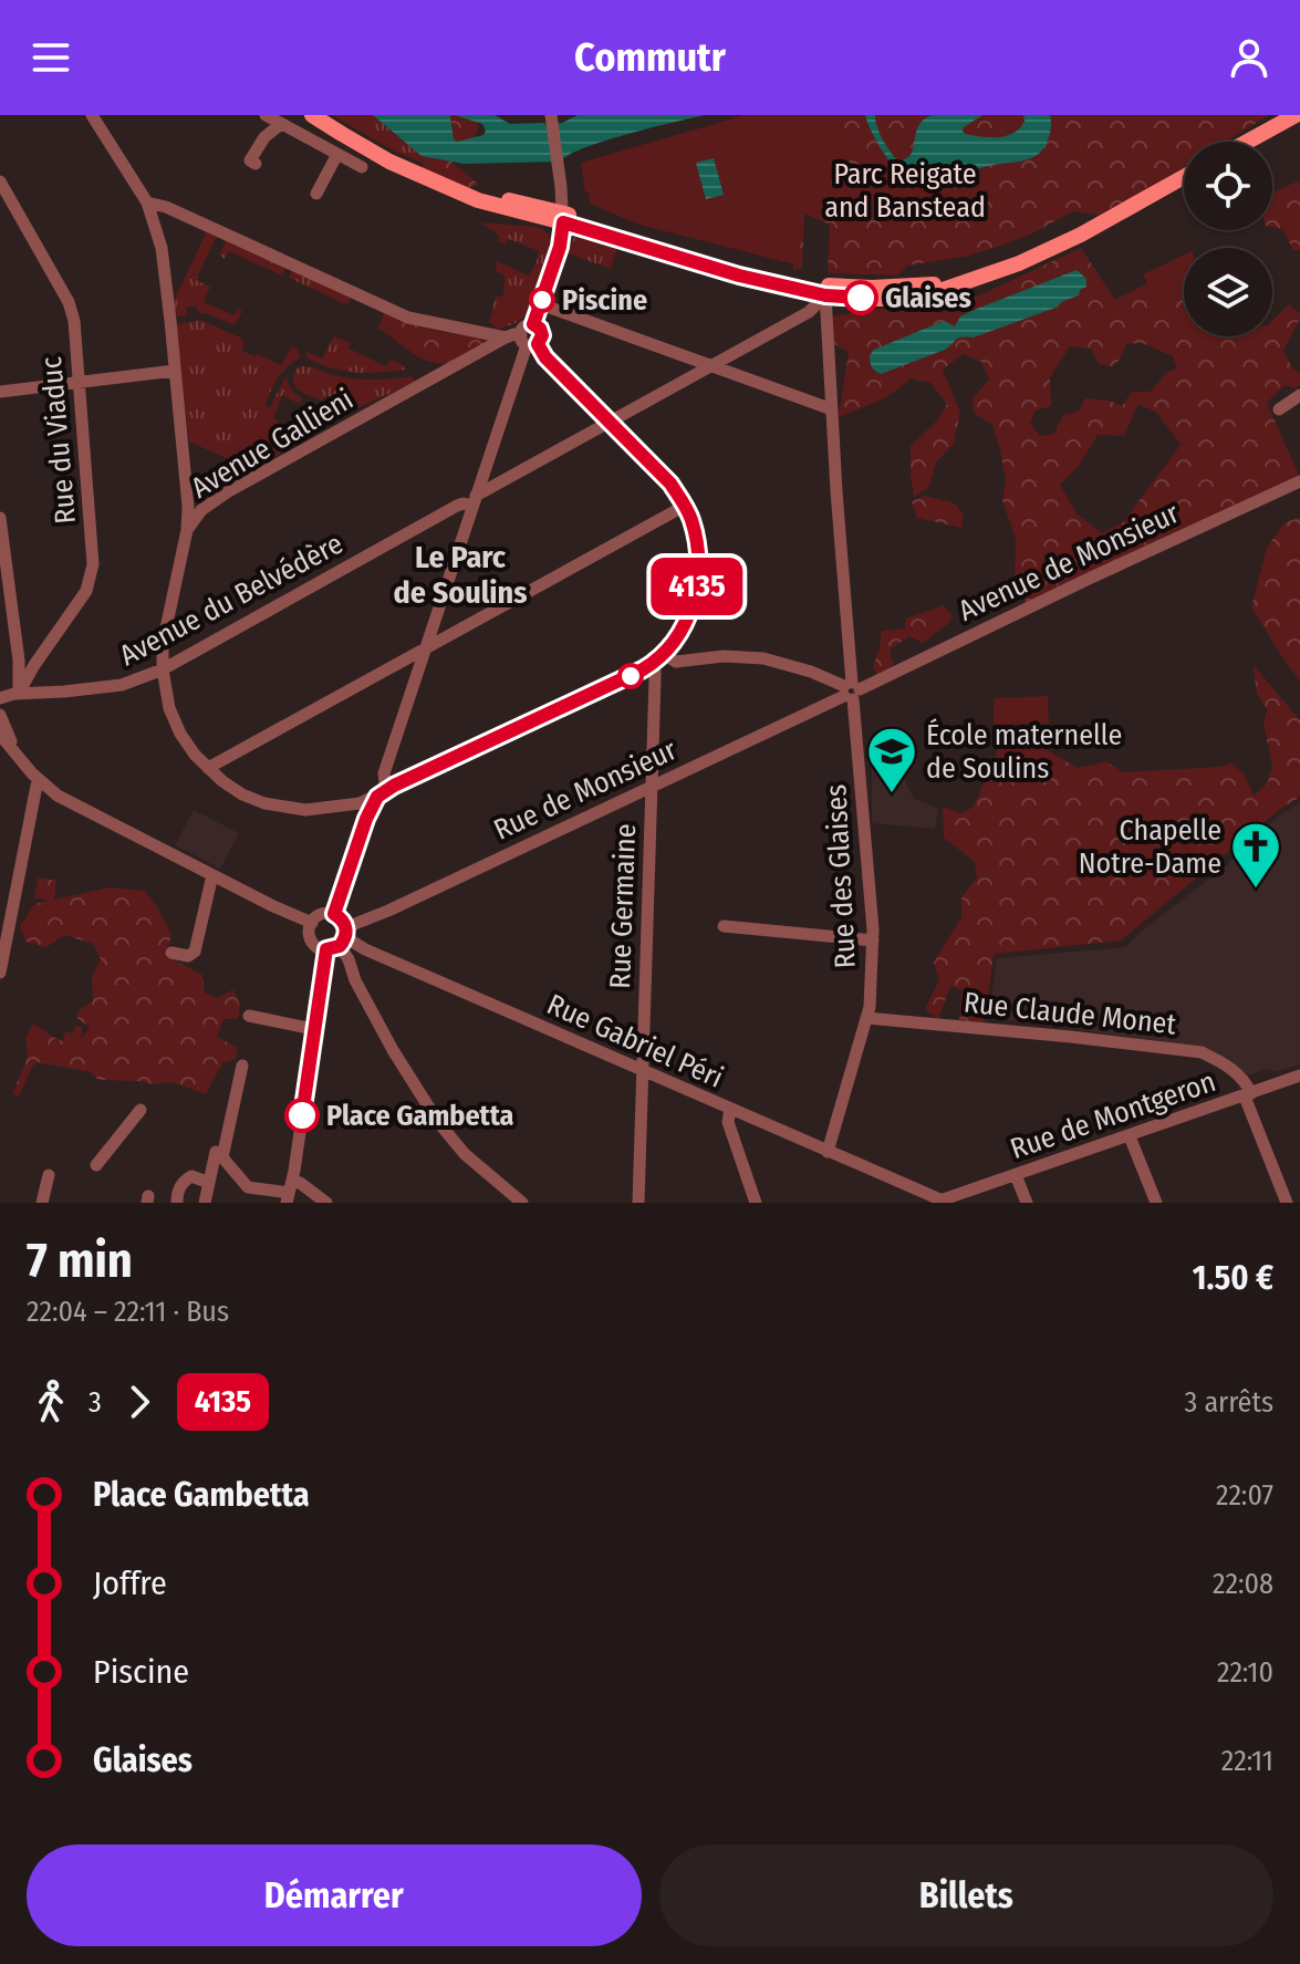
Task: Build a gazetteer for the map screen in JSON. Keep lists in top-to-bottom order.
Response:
{
  "streets": {
    "street": [
      "Rue du Viaduc",
      "Avenue Gallieni",
      "Avenue de Monsieur",
      "Avenue du Belvédère",
      "Rue de Monsieur",
      "Rue des Glaises",
      "Rue Germaine",
      "Rue Claude Monet",
      "Rue Gabriel Péri",
      "Rue de Montgeron"
    ]
  },
  "crossings": [
    ["Rue du Viaduc", "Avenue du Belvédère"],
    ["Avenue Gallieni", "Avenue du Belvédère"],
    ["Avenue Gallieni", "Rue Germaine"],
    ["Avenue de Monsieur", "Rue de Monsieur"],
    ["Avenue de Monsieur", "Rue des Glaises"],
    ["Avenue du Belvédère", "Rue des Glaises"],
    ["Rue de Monsieur", "Rue des Glaises"],
    ["Rue de Monsieur", "Rue Germaine"],
    ["Rue de Monsieur", "Rue Gabriel Péri"],
    ["Rue des Glaises", "Rue Claude Monet"],
    ["Rue des Glaises", "Rue Gabriel Péri"],
    ["Rue Germaine", "Rue Gabriel Péri"],
    ["Rue Claude Monet", "Rue de Montgeron"],
    ["Rue Gabriel Péri", "Rue de Montgeron"]
  ],
  "districts": ["Le Parc de Soulins"],
  "parks": ["Parc Reigate and Banstead"],
  "places": {
    "other": ["Glaises", "Piscine", "Place Gambetta"],
    "school or university": ["École maternelle de Soulins"],
    "church": ["Chapelle Notre-Dame"]
  },
  "lines": ["bus line 4135"],
  "page": {
    "header": "Commutr",
    "on_map": "4135",
    "heading": ["7 min", "22:04 – 22:11 · Bus", "1.50 €"],
    "legs": ["3", "4135", "3 arrêts"],
    "list": [
      {
        "name": "Place Gambetta",
        "value": "22:07"
      },
      {
        "name": "Joffre",
        "value": "22:08"
      },
      {
        "name": "Piscine",
        "value": "22:10"
      },
      {
        "name": "Glaises",
        "value": "22:11"
      }
    ],
    "buttons": ["Démarrer", "Billets"]
  }
}
